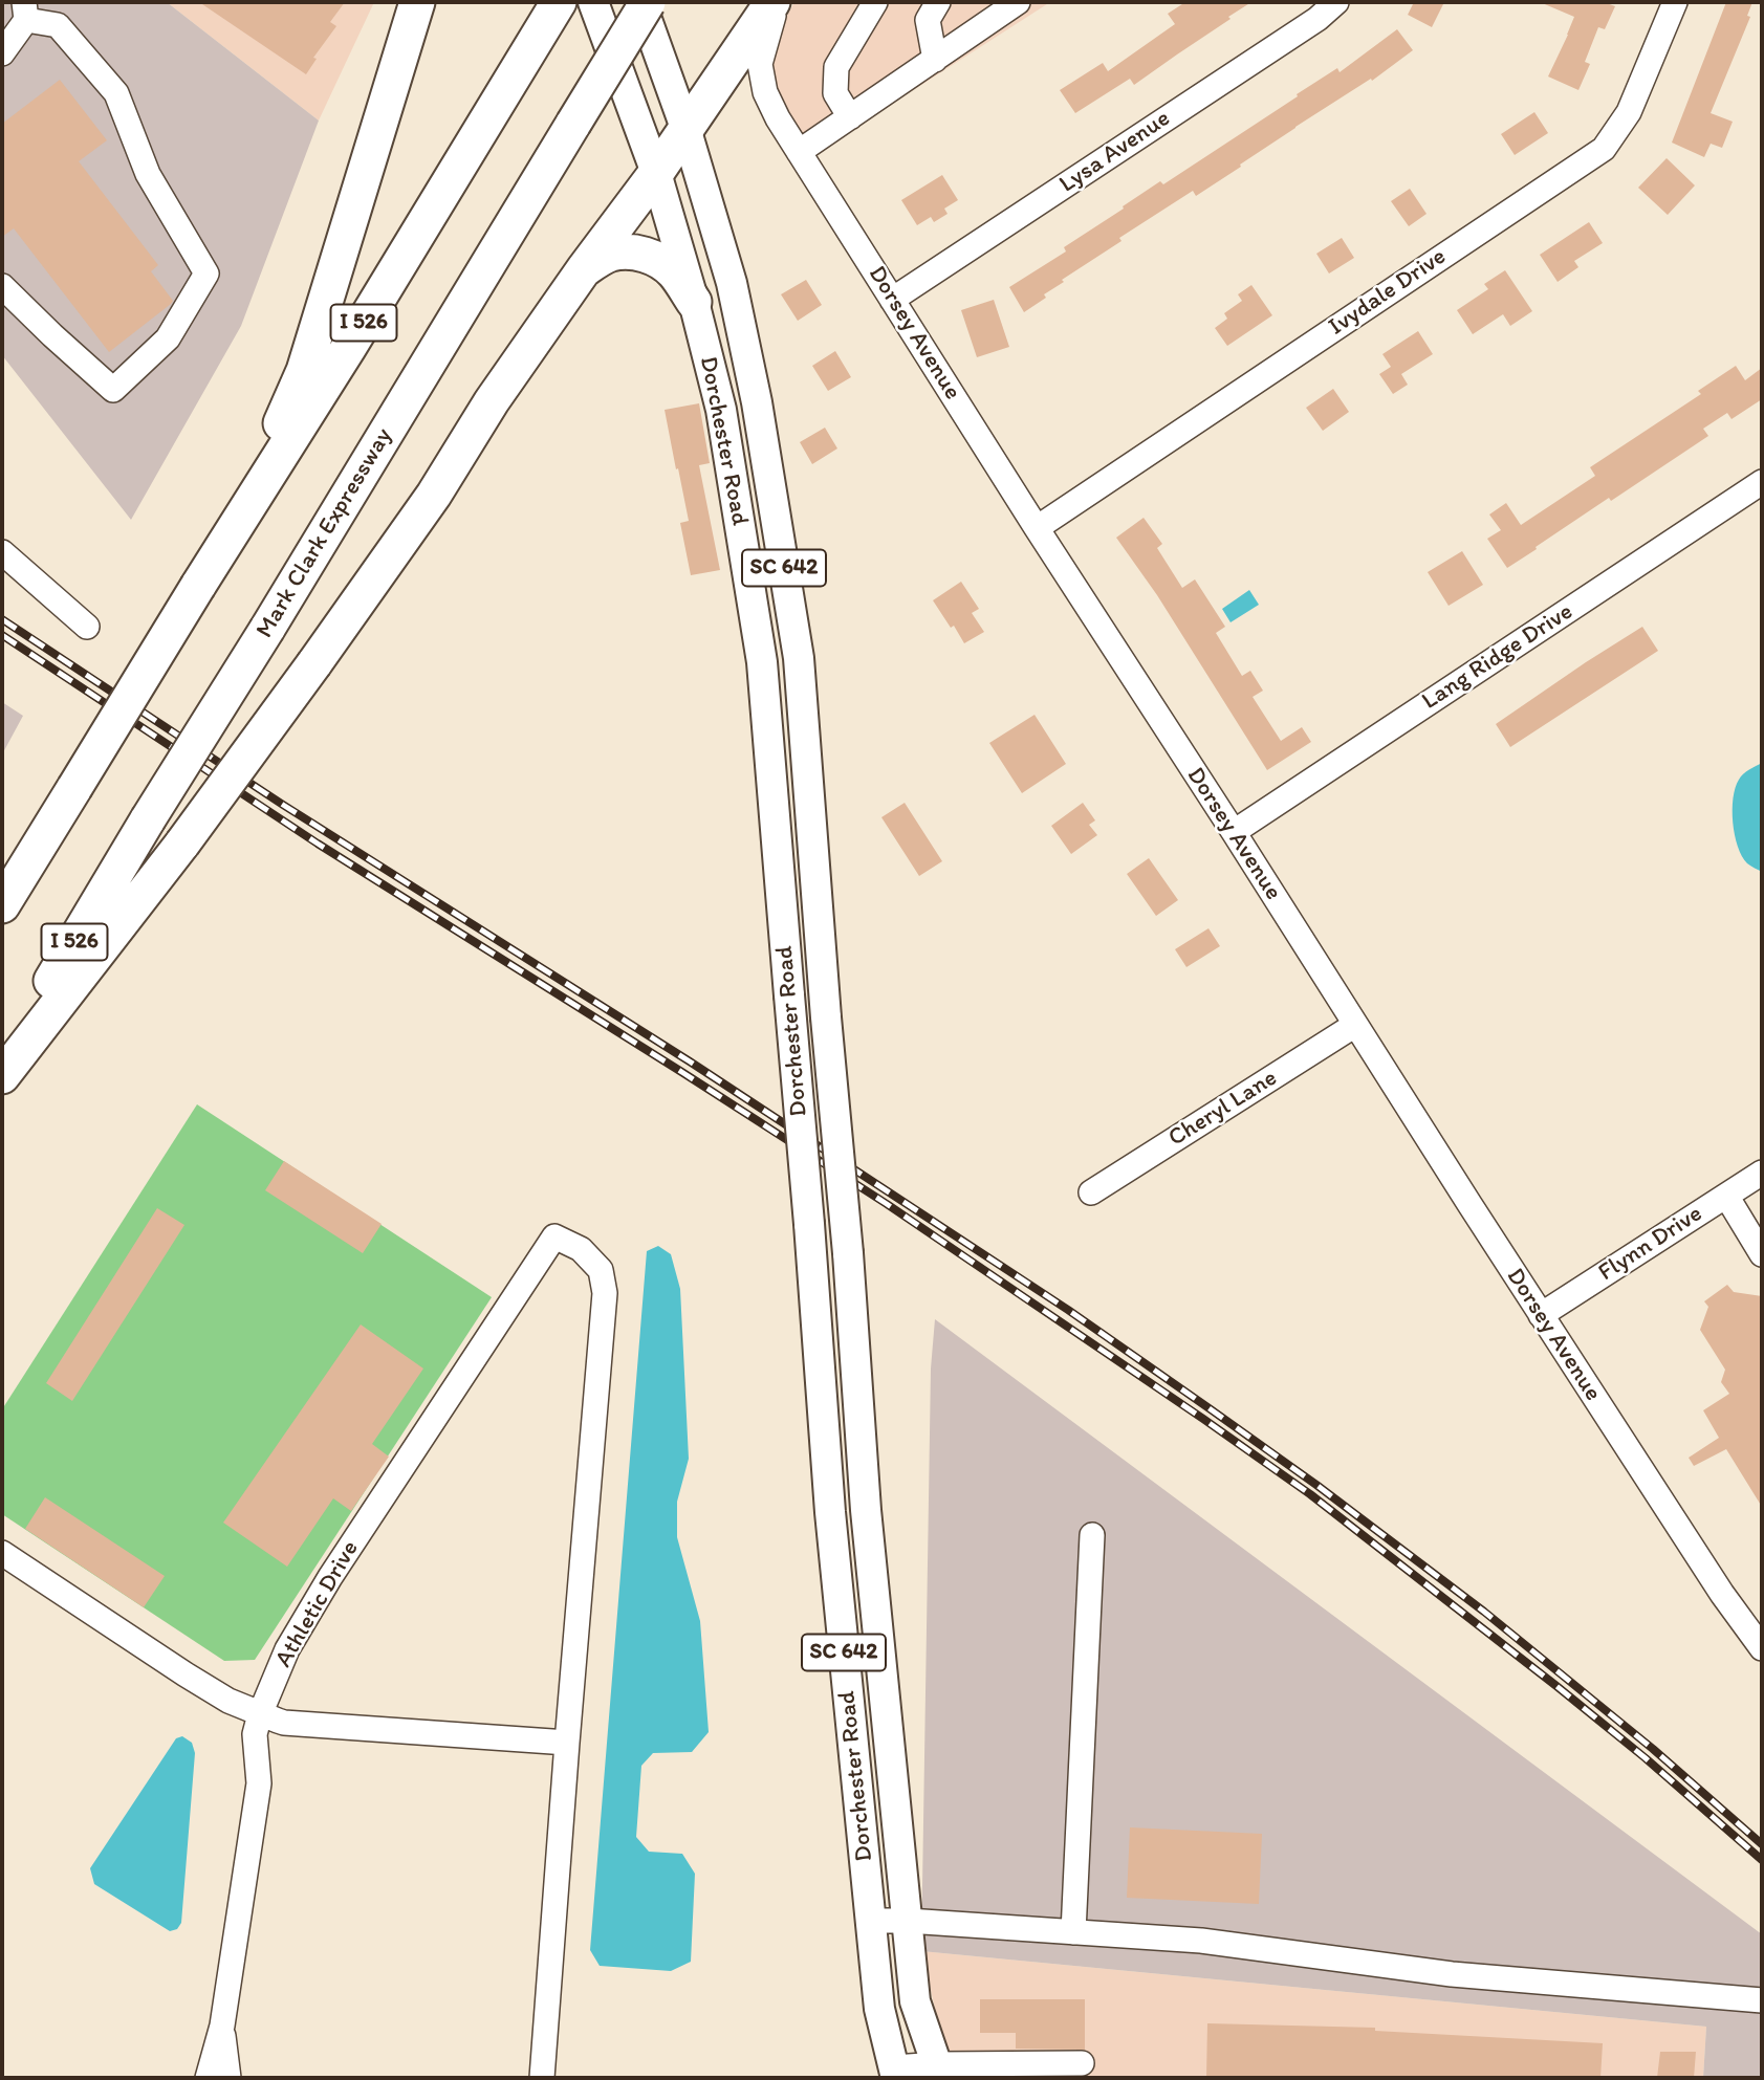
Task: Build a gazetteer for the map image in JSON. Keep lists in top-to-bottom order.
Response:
{
  "streets": {
    "highway": ["I 526", "Mark Clark Expressway"],
    "main road": ["Dorchester Road", "SC 642"],
    "street": [
      "Lysa Avenue",
      "Ivydale Drive",
      "Dorsey Avenue",
      "Lang Ridge Drive",
      "Cheryl Lane",
      "Flynn Drive",
      "Athletic Drive"
    ]
  },
  "crossings": [
    ["Lysa Avenue", "Dorsey Avenue"],
    ["Ivydale Drive", "Dorsey Avenue"],
    ["Dorsey Avenue", "Lang Ridge Drive"],
    ["Dorsey Avenue", "Cheryl Lane"],
    ["Dorsey Avenue", "Flynn Drive"]
  ]
}
